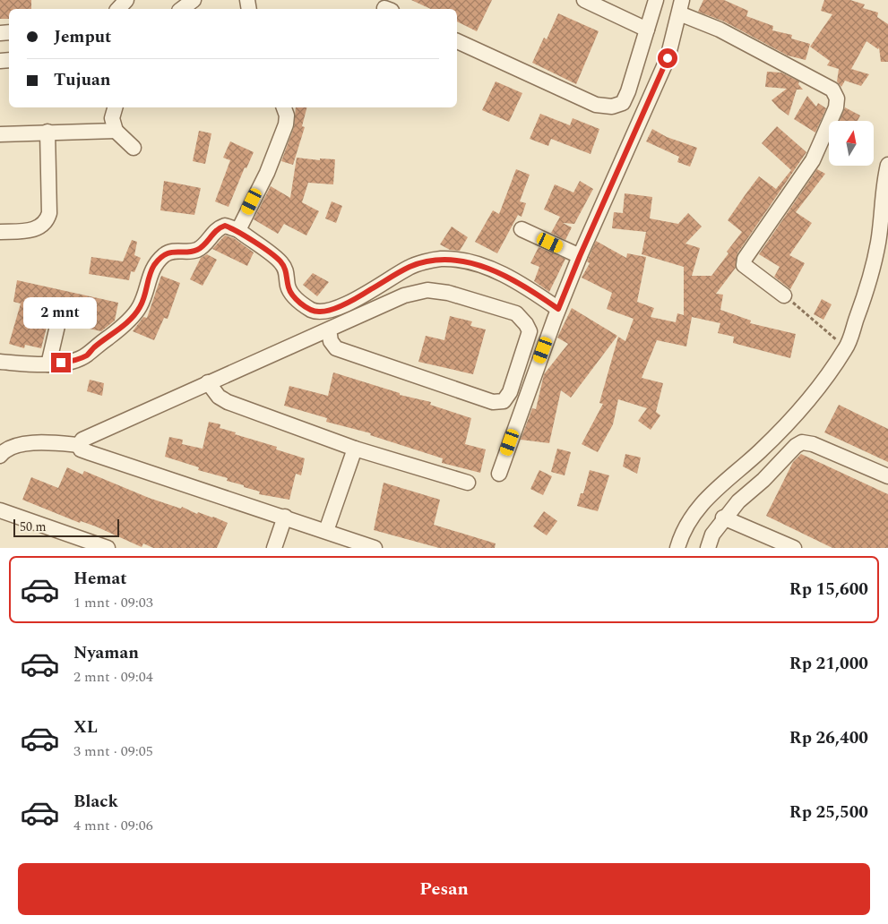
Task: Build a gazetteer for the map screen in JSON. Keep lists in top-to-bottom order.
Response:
{
  "scale_bar": "50 m",
  "north": "top",
  "page": {
    "banner": ["Jemput", "Tujuan"],
    "bubble": "2 mnt",
    "scale": "50 m",
    "list": [
      {
        "name": "Hemat",
        "note": "1 mnt · 09:03",
        "value": "Rp 15,600"
      },
      {
        "name": "Nyaman",
        "note": "2 mnt · 09:04",
        "value": "Rp 21,000"
      },
      {
        "name": "XL",
        "note": "3 mnt · 09:05",
        "value": "Rp 26,400"
      },
      {
        "name": "Black",
        "note": "4 mnt · 09:06",
        "value": "Rp 25,500"
      }
    ],
    "buttons": "Pesan"
  }
}
